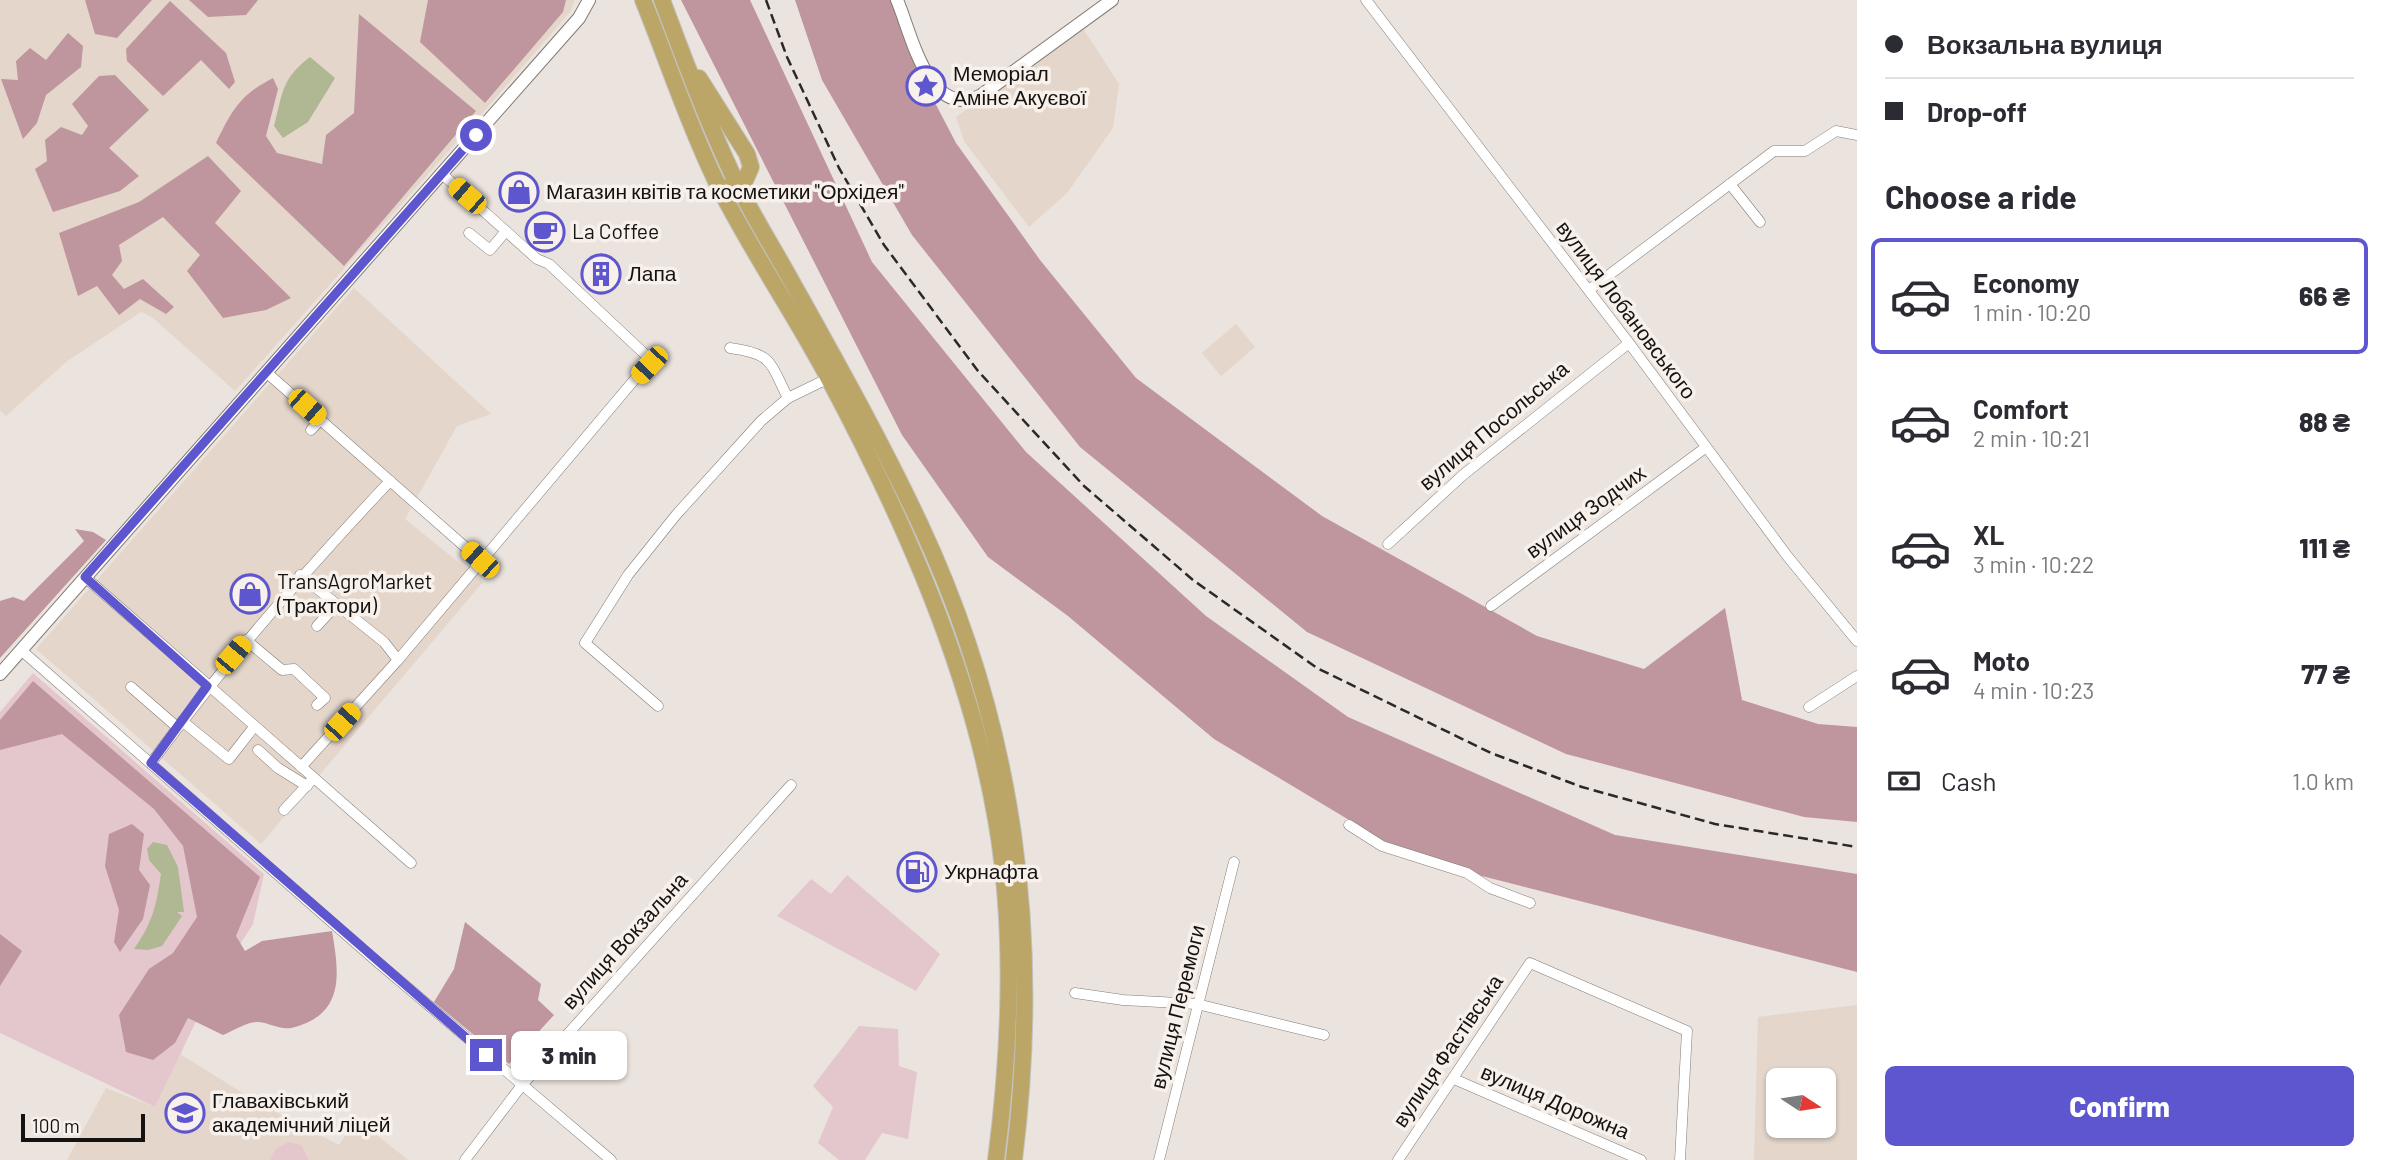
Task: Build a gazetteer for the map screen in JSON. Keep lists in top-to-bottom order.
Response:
{
  "streets": {
    "street": [
      "вулиця Лобановського",
      "вулиця Посольська",
      "вулиця Зодчих",
      "вулиця Вокзальна",
      "вулиця Перемоги",
      "вулиця Фастівська",
      "вулиця Дорожна"
    ]
  },
  "crossings": [
    ["вулиця Лобановського", "вулиця Посольська"],
    ["вулиця Лобановського", "вулиця Зодчих"],
    ["вулиця Фастівська", "вулиця Дорожна"]
  ],
  "places": {
    "place": ["Меморіал Аміне Акуєвої"],
    "shop": ["Магазин квітів та косметики \"Орхідея\"", "TransAgroMarket (Трактори)"],
    "cafe": ["La Coffee"],
    "building": ["Лапа"],
    "fuel station": ["Укрнафта"],
    "school or university": ["Главахівський академічний ліцей"]
  },
  "scale_bar": "100 m",
  "north": "right",
  "page": {
    "banner": ["Вокзальна вулиця", "Drop-off"],
    "heading": "Choose a ride",
    "list": [
      {
        "name": "Economy",
        "note": "1 min · 10:20",
        "value": "66 ₴"
      },
      {
        "name": "Comfort",
        "note": "2 min · 10:21",
        "value": "88 ₴"
      },
      {
        "name": "XL",
        "note": "3 min · 10:22",
        "value": "111 ₴"
      },
      {
        "name": "Moto",
        "note": "4 min · 10:23",
        "value": "77 ₴"
      }
    ],
    "pay": ["Cash", "1.0 km"],
    "bubble": "3 min",
    "buttons": "Confirm",
    "scale": "100 m"
  }
}
